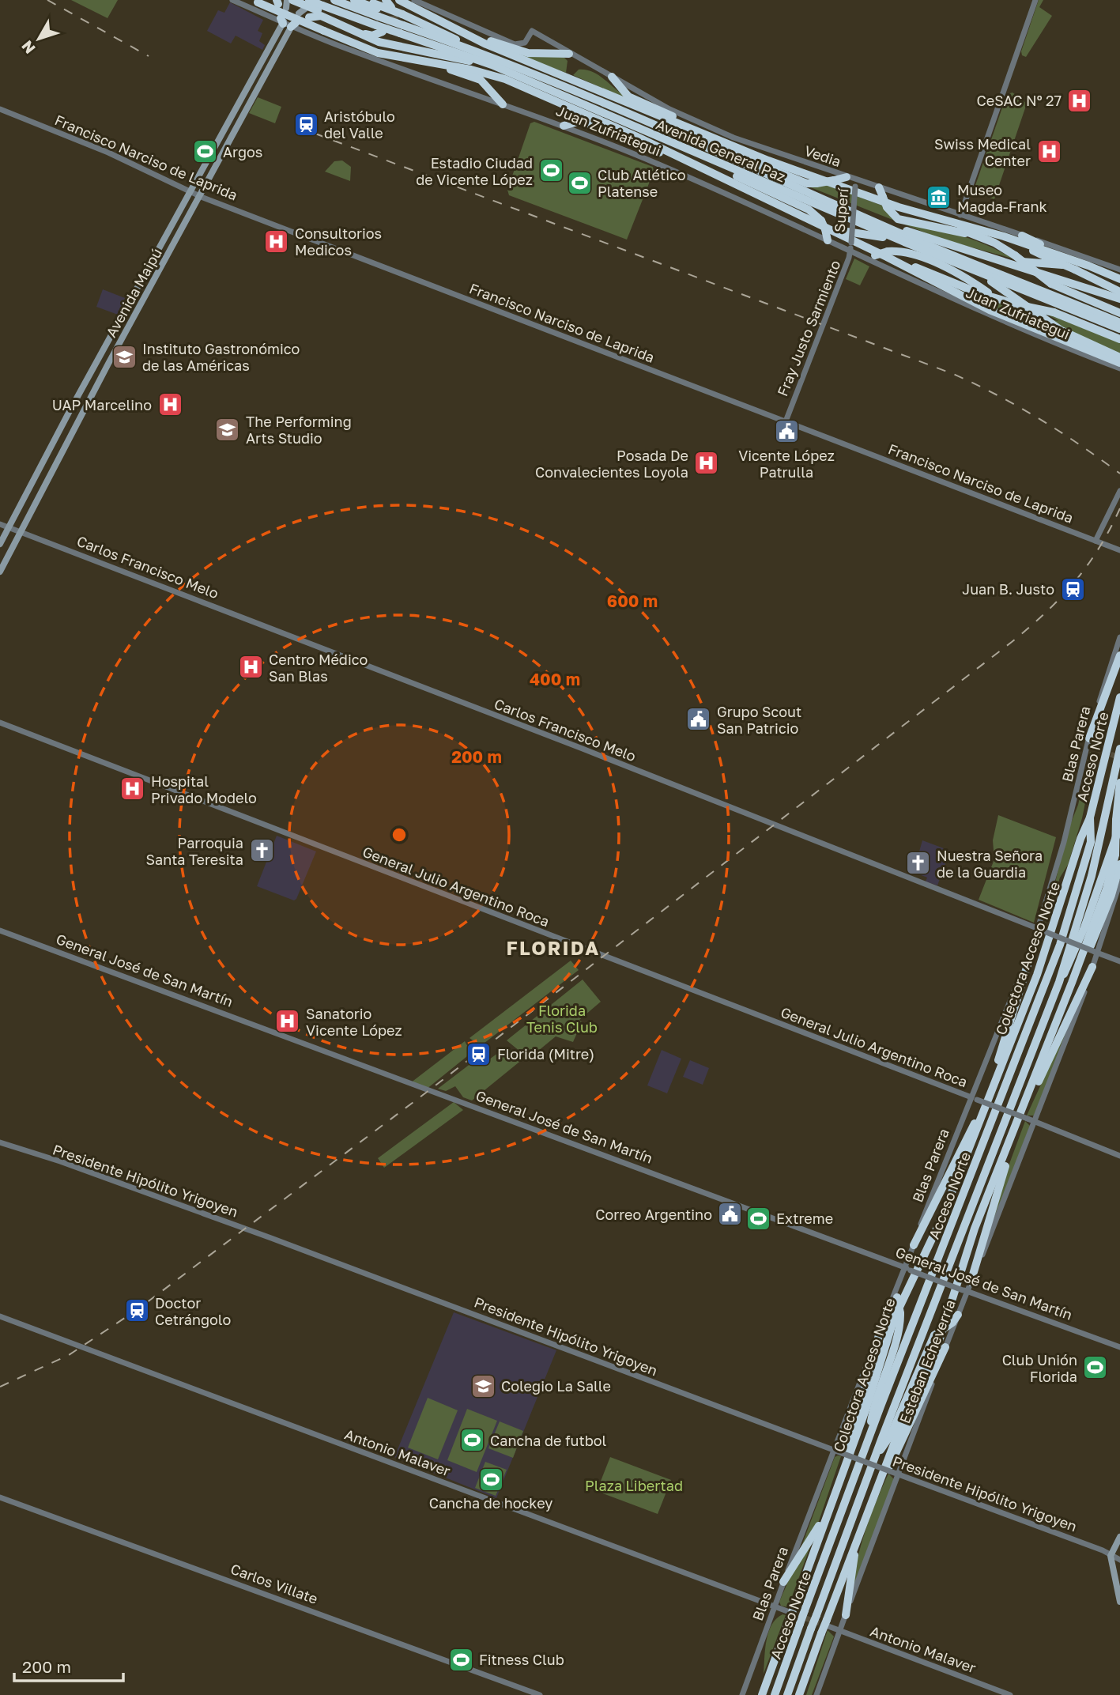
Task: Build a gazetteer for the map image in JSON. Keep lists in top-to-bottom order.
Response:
{
  "streets": {
    "highway": ["Avenida General Paz", "Acceso Norte", "Colectora Acceso Norte"],
    "main road": ["Avenida Maipú"],
    "street": [
      "Juan Zufriategui",
      "Vedia",
      "Francisco Narciso de Laprida",
      "Superí",
      "Fray Justo Sarmiento",
      "Carlos Francisco Melo",
      "Blas Parera",
      "General Julio Argentino Roca",
      "General José de San Martín",
      "Presidente Hipólito Yrigoyen",
      "Esteban Echeverría",
      "Antonio Malaver",
      "Carlos Villate"
    ]
  },
  "crossings": [
    ["Juan Zufriategui", "Avenida Maipú"],
    ["Juan Zufriategui", "Fray Justo Sarmiento"],
    ["Vedia", "Superí"],
    ["Francisco Narciso de Laprida", "Avenida Maipú"],
    ["Francisco Narciso de Laprida", "Fray Justo Sarmiento"],
    ["Superí", "Fray Justo Sarmiento"],
    ["Avenida Maipú", "Carlos Francisco Melo"],
    ["Carlos Francisco Melo", "Blas Parera"],
    ["Carlos Francisco Melo", "Esteban Echeverría"],
    ["Blas Parera", "General Julio Argentino Roca"],
    ["Blas Parera", "General José de San Martín"],
    ["Blas Parera", "Presidente Hipólito Yrigoyen"],
    ["Blas Parera", "Antonio Malaver"],
    ["Acceso Norte", "Colectora Acceso Norte"],
    ["General Julio Argentino Roca", "Esteban Echeverría"],
    ["Colectora Acceso Norte", "Antonio Malaver"],
    ["General José de San Martín", "Esteban Echeverría"],
    ["Presidente Hipólito Yrigoyen", "Esteban Echeverría"],
    ["Esteban Echeverría", "Antonio Malaver"]
  ],
  "districts": ["FLORIDA"],
  "parks": ["Florida Tenis Club", "Plaza Libertad"],
  "places": {
    "hospital": [
      "CeSAC Nº 27",
      "Swiss Medical Center",
      "Consultorios Medicos",
      "UAP Marcelino",
      "Posada De Convalecientes Loyola",
      "Centro Médico San Blas",
      "Hospital Privado Modelo",
      "Sanatorio Vicente López"
    ],
    "station": [
      "Aristóbulo del Valle",
      "Juan B. Justo",
      "Florida (Mitre)",
      "Doctor Cetrángolo"
    ],
    "sports": [
      "Argos",
      "Estadio Ciudad de Vicente López",
      "Club Atlético Platense",
      "Extreme",
      "Club Unión Florida",
      "Cancha de futbol",
      "Cancha de hockey",
      "Fitness Club"
    ],
    "museum": ["Museo Magda-Frank"],
    "school or university": ["Instituto Gastronómico de las Américas", "The Performing Arts Studio", "Colegio La Salle"],
    "public building": ["Vicente López Patrulla", "Grupo Scout San Patricio", "Correo Argentino"],
    "church": ["Parroquia Santa Teresita", "Nuestra Señora de la Guardia"]
  },
  "scale_bar": "200 m",
  "north": "bottom left",
  "rings": ["600 m", "400 m", "200 m"]
}
